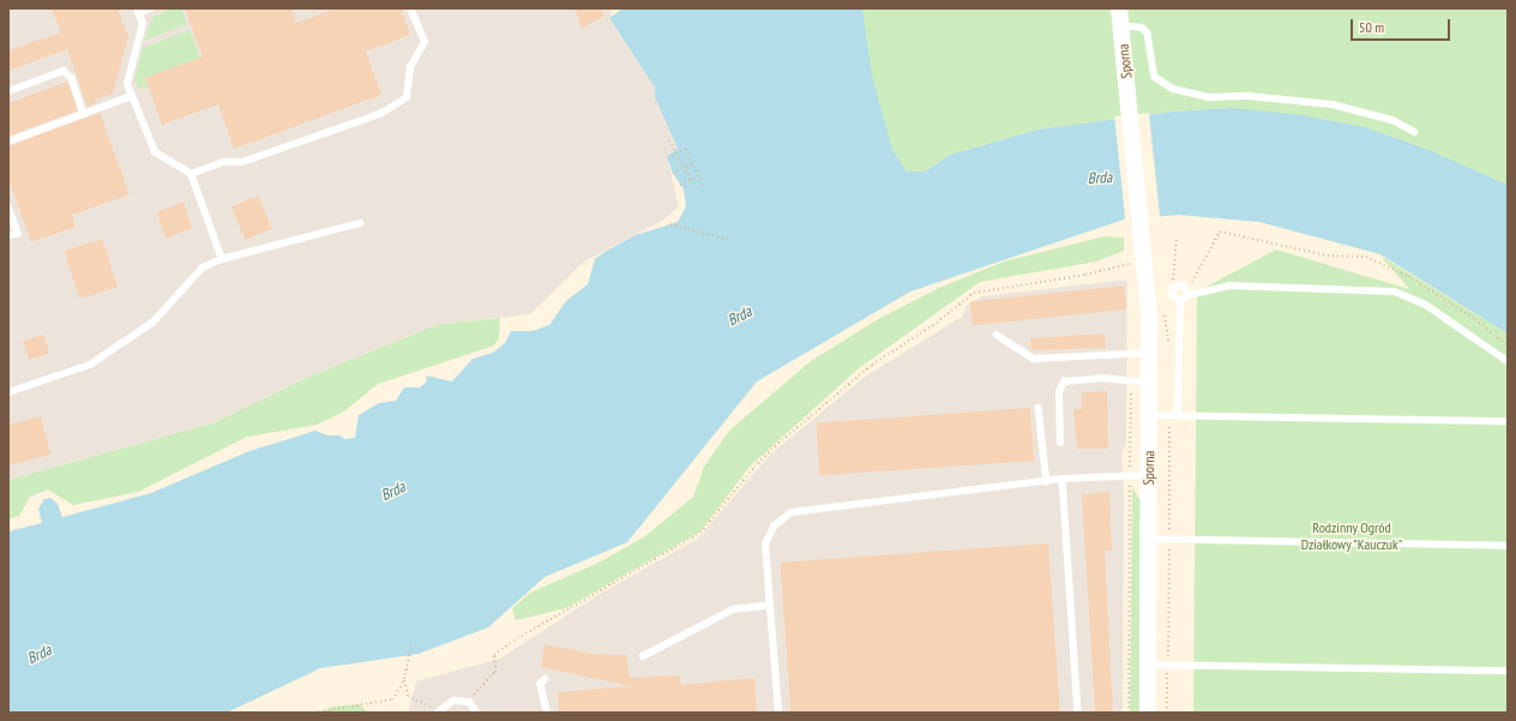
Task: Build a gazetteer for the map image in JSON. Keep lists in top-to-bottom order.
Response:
{
  "streets": {
    "street": ["Sporna"]
  },
  "water": ["Brda"],
  "parks": ["Rodzinny Ogród Działkowy \"Kauczuk\""],
  "scale_bar": "50 m"
}
